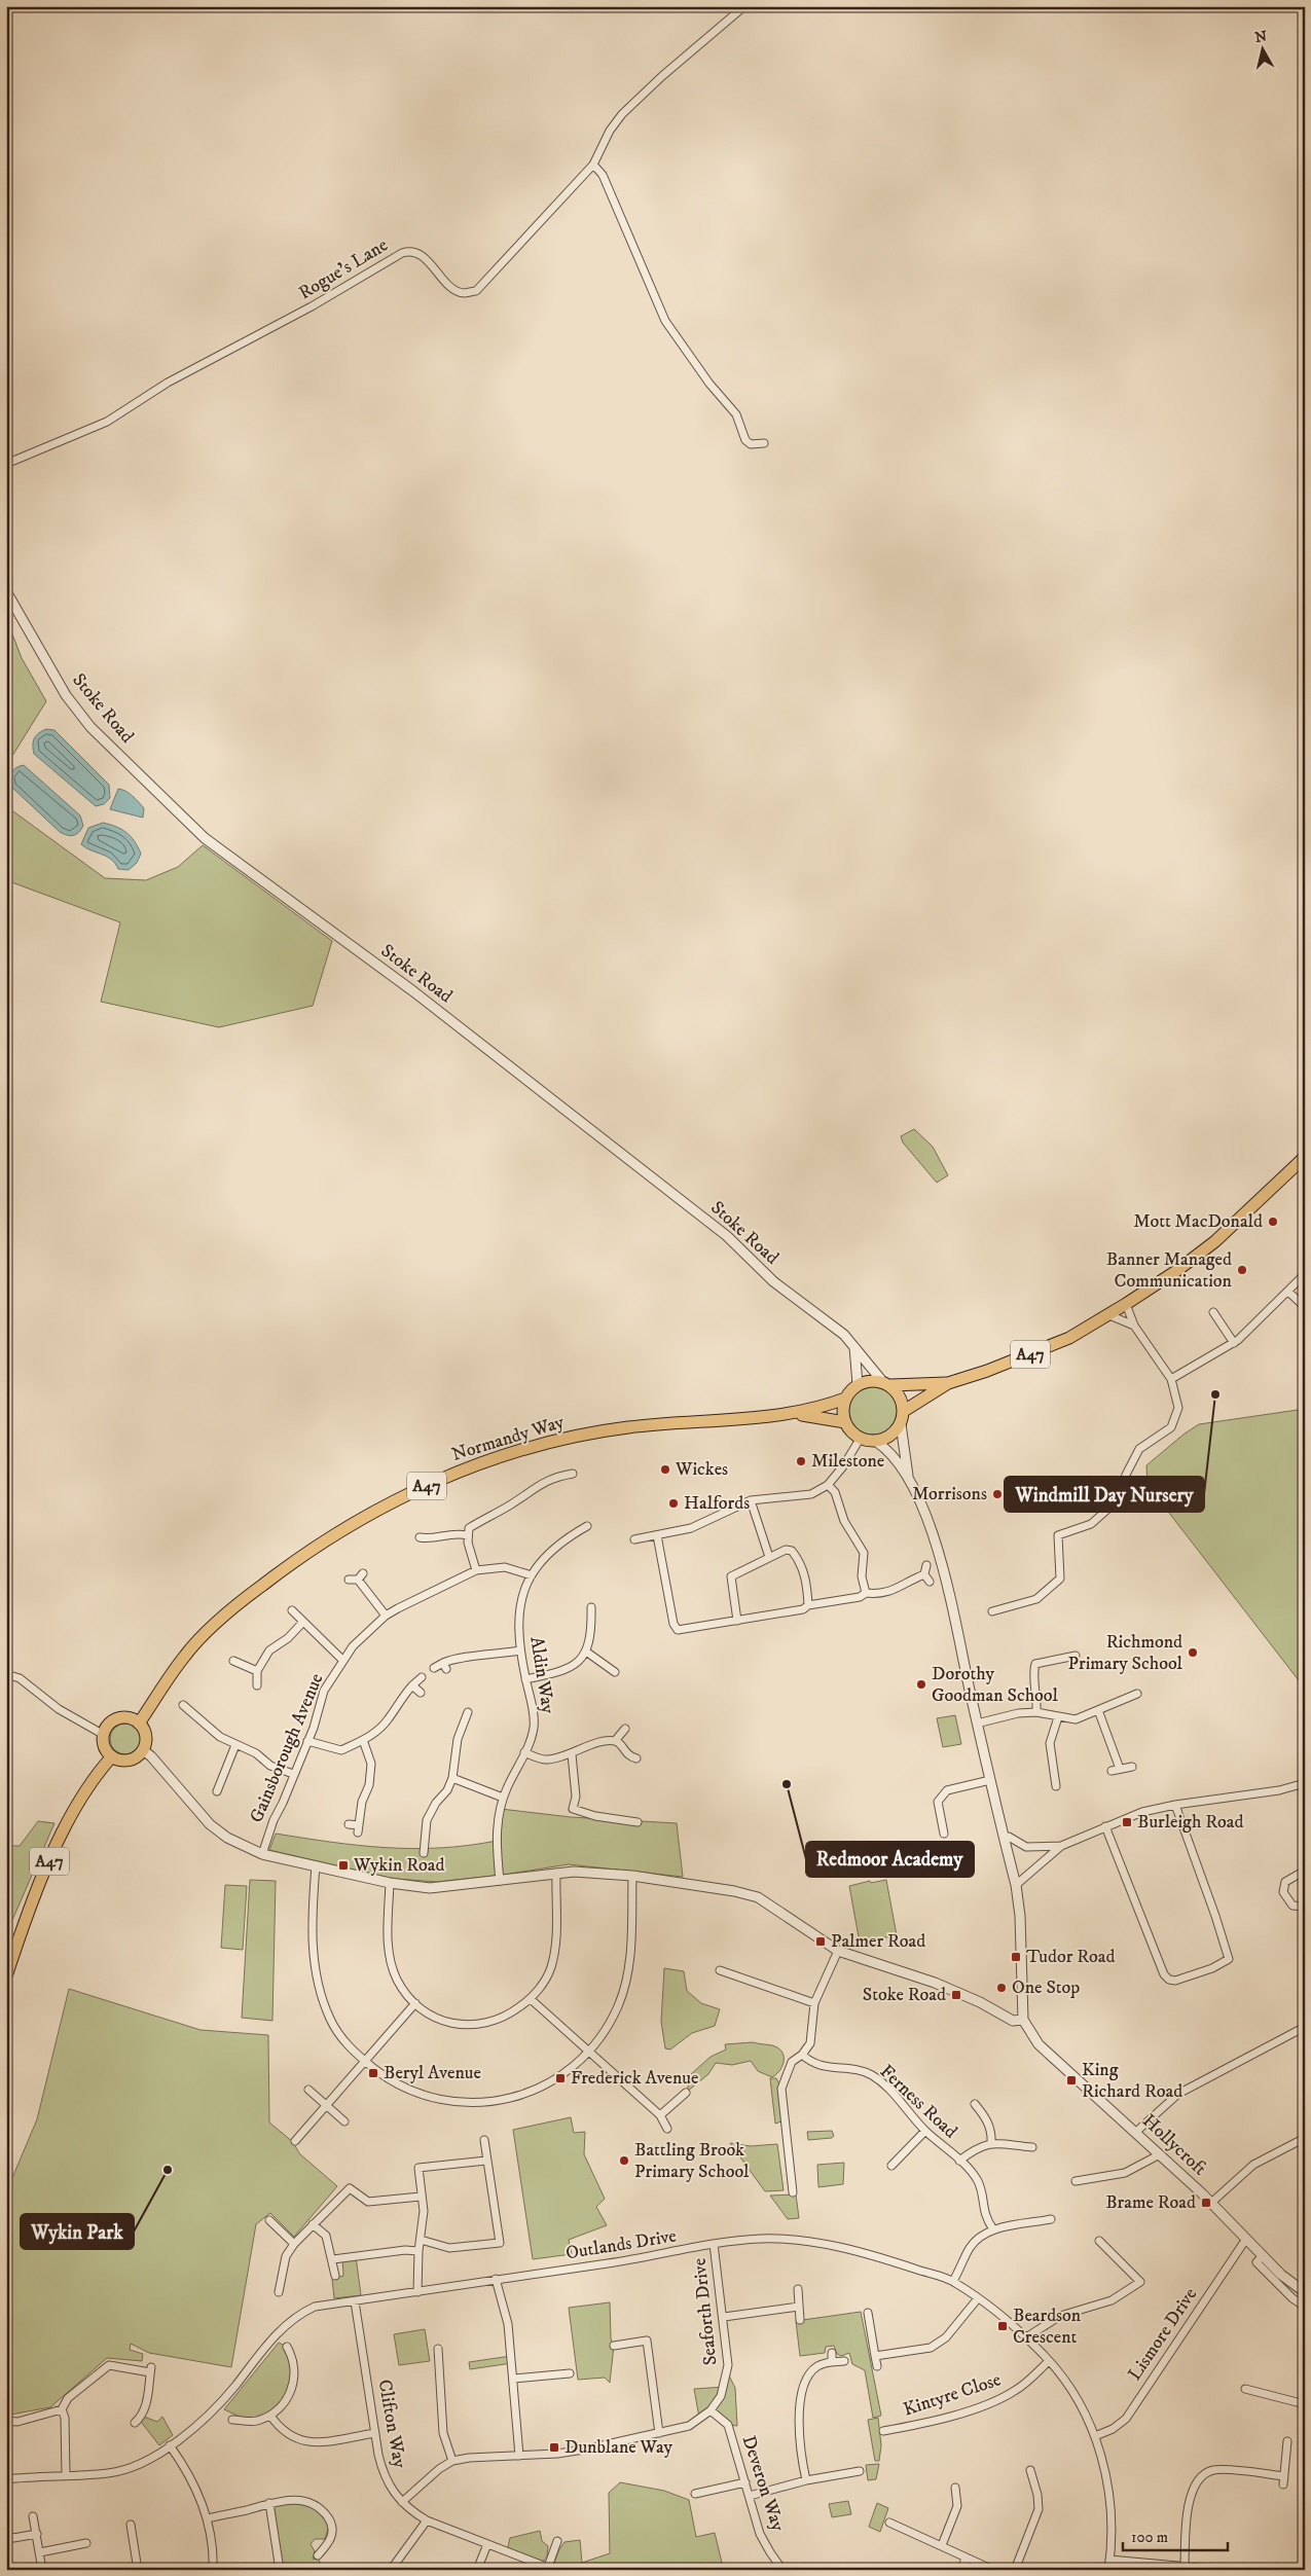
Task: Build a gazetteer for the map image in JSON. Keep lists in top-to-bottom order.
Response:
{
  "streets": {
    "main road": ["A47", "Normandy Way"],
    "street": [
      "Rogue's Lane",
      "Stoke Road",
      "Aldin Way",
      "Gainsborough Avenue",
      "Ferness Road",
      "Hollycroft",
      "Outlands Drive",
      "Seaforth Drive",
      "Lismore Drive",
      "Kintyre Close",
      "Clifton Way",
      "Deveron Way"
    ]
  },
  "crossings": [
    ["Stoke Road", "A47"],
    ["Stoke Road", "Normandy Way"],
    ["A47", "Normandy Way"],
    ["Aldin Way", "Gainsborough Avenue"],
    ["Hollycroft", "Lismore Drive"],
    ["Outlands Drive", "Seaforth Drive"],
    ["Outlands Drive", "Lismore Drive"],
    ["Outlands Drive", "Kintyre Close"],
    ["Outlands Drive", "Clifton Way"],
    ["Seaforth Drive", "Deveron Way"]
  ],
  "places": {
    "other": [
      "Mott MacDonald",
      "Banner Managed Communication",
      "Windmill Day Nursery",
      "Milestone",
      "Wickes",
      "Morrisons",
      "Halfords",
      "Richmond Primary School",
      "Dorothy Goodman School",
      "Redmoor Academy",
      "One Stop",
      "Battling Brook Primary School",
      "Wykin Park"
    ],
    "transit": [
      "Burleigh Road",
      "Wykin Road",
      "Palmer Road",
      "Tudor Road",
      "Stoke Road",
      "Beryl Avenue",
      "Frederick Avenue",
      "King Richard Road",
      "Brame Road",
      "Beardson Crescent",
      "Dunblane Way"
    ]
  },
  "scale_bar": "100 m",
  "north": "top"
}
